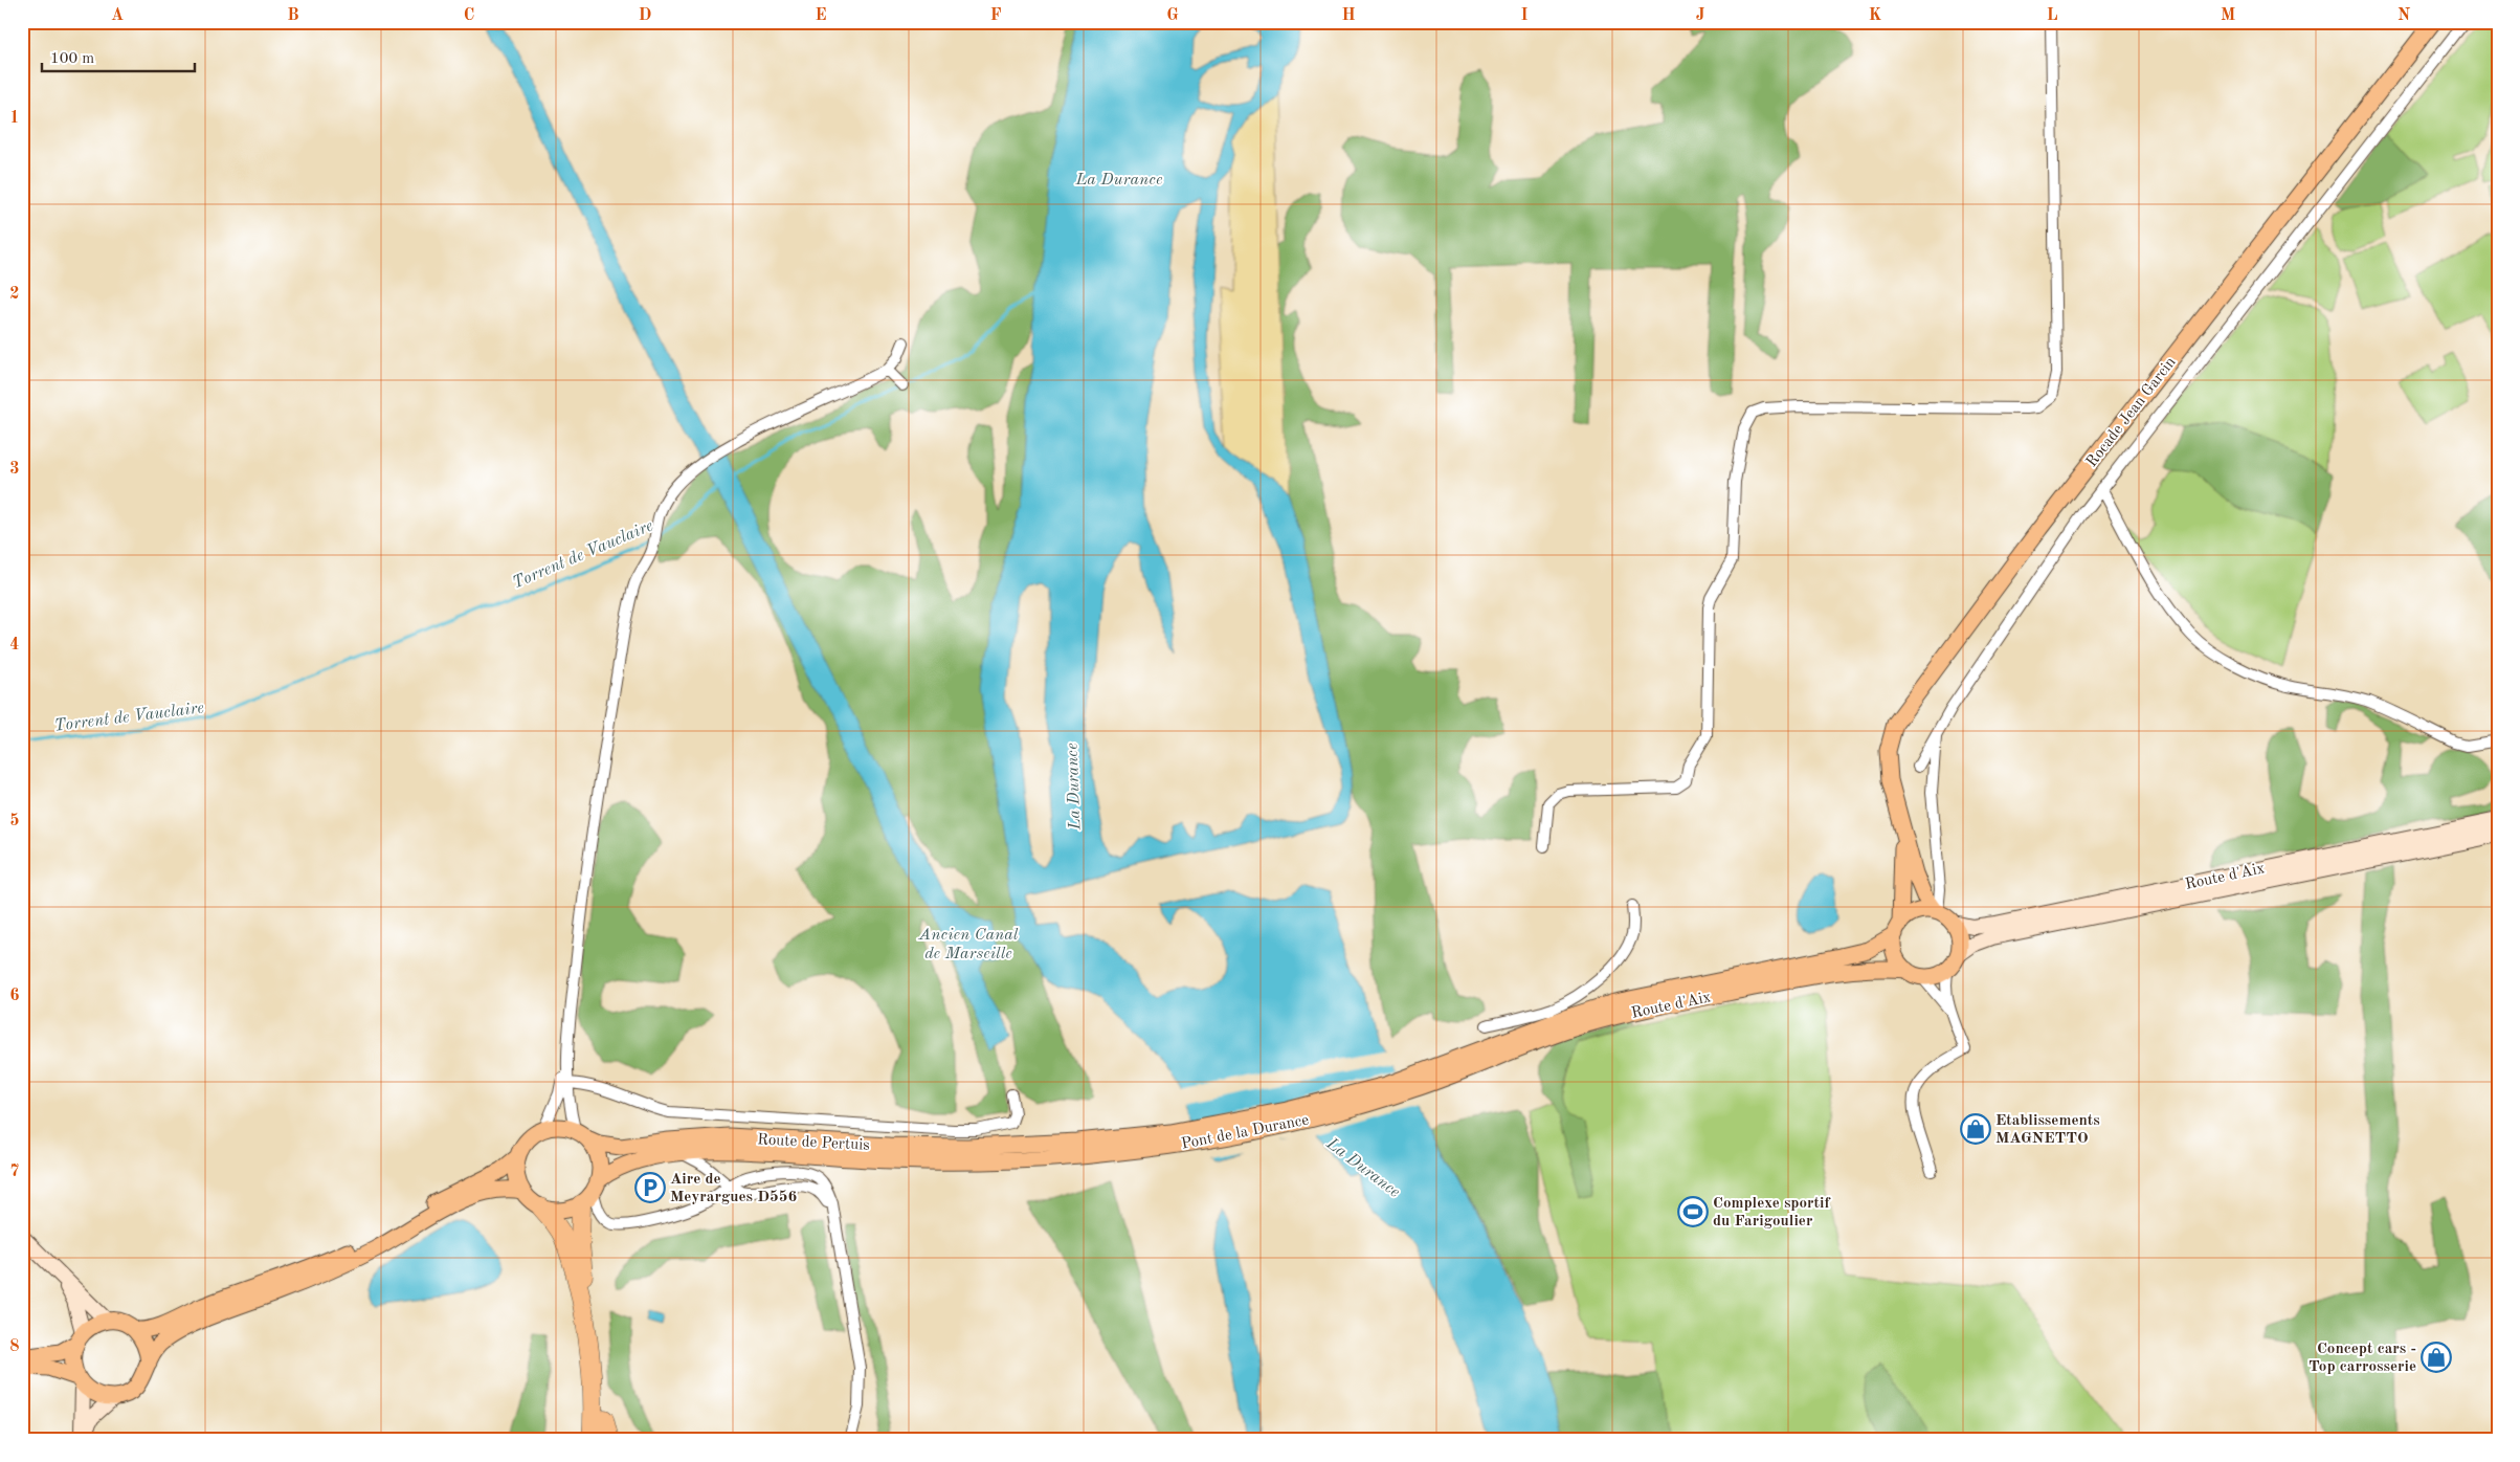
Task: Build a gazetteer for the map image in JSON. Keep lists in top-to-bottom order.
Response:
{
  "streets": {
    "main road": [
      "Rocade Jean Garcin",
      "Route d'Aix",
      "Pont de la Durance",
      "Route de Pertuis"
    ]
  },
  "crossings": [
    ["Rocade Jean Garcin", "Route d'Aix"],
    ["Route d'Aix", "Pont de la Durance"],
    ["Pont de la Durance", "Route de Pertuis"]
  ],
  "water": ["La Durance", "Torrent de Vauclaire", "Ancien Canal de Marseille"],
  "places": {
    "shop": ["Etablissements MAGNETTO", "Concept cars - Top carrosserie"],
    "parking": ["Aire de Meyrargues D556"],
    "sports": ["Complexe sportif du Farigoulier"]
  },
  "scale_bar": "100 m",
  "grid": {
    "columns": [
      "A",
      "B",
      "C",
      "D",
      "E",
      "F",
      "G",
      "H",
      "I",
      "J",
      "K",
      "L",
      "M",
      "N"
    ],
    "rows": [
      "1",
      "2",
      "3",
      "4",
      "5",
      "6",
      "7",
      "8"
    ]
  }
}
